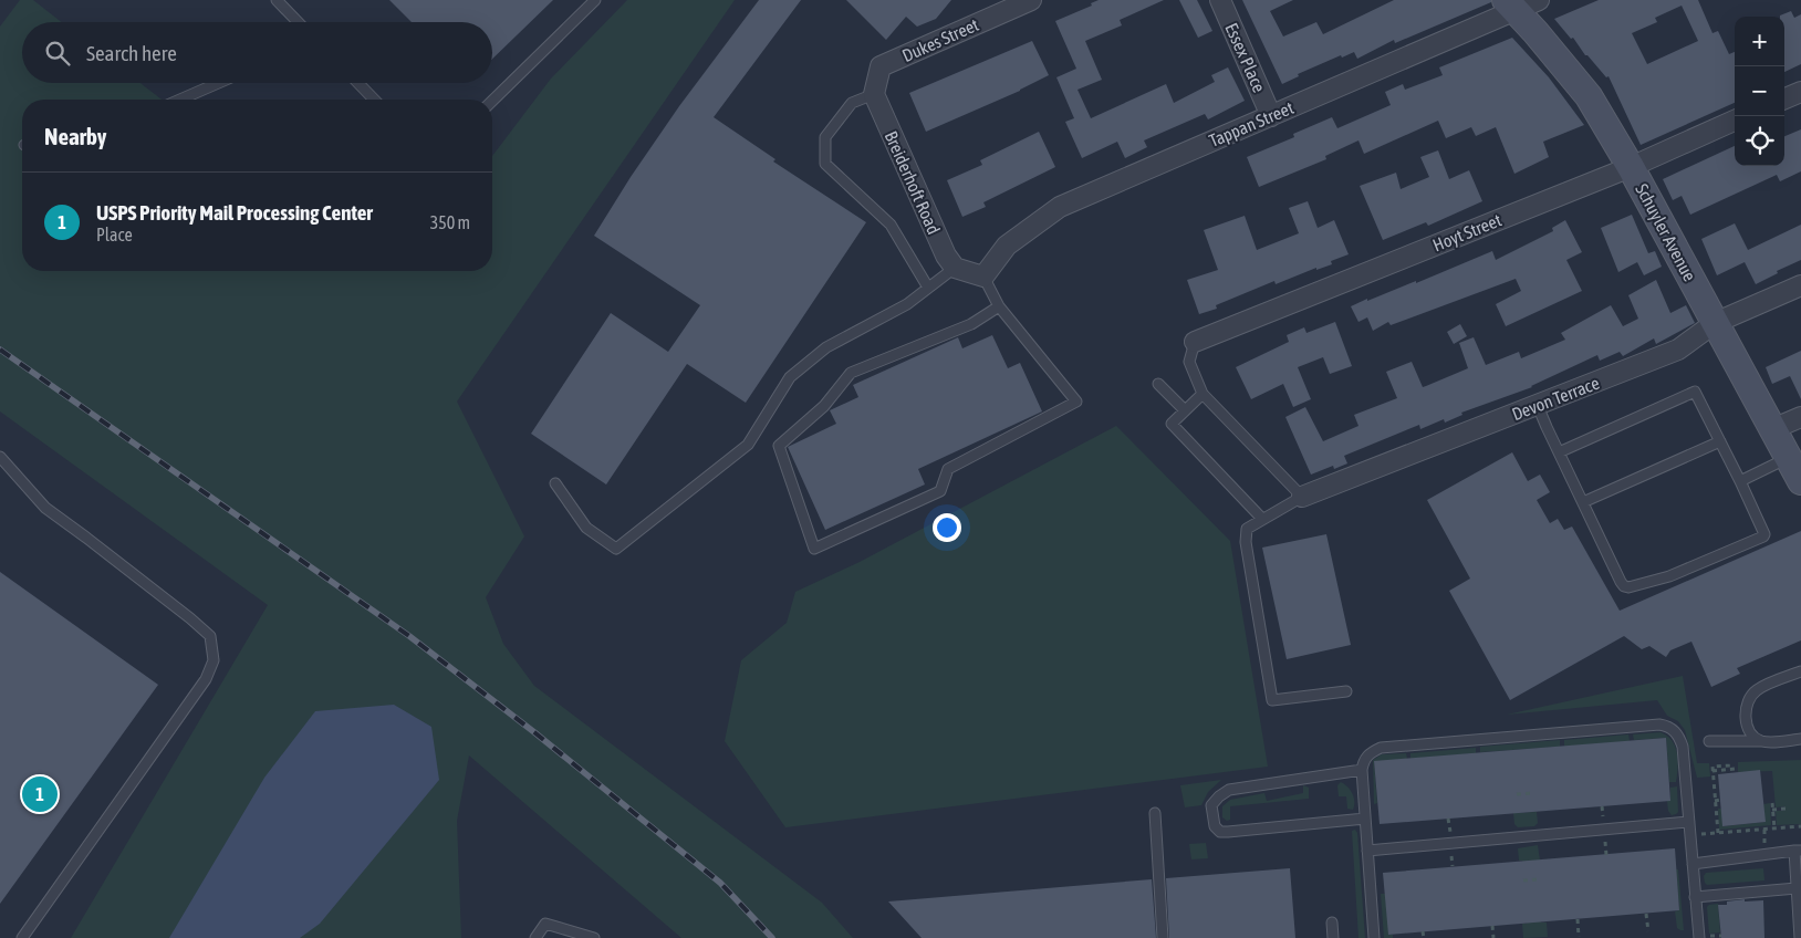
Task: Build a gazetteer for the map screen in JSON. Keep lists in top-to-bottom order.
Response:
{
  "streets": {
    "main road": ["Schuyler Avenue"],
    "street": [
      "Dukes Street",
      "Essex Place",
      "Tappan Street",
      "Breiderhoft Road",
      "Hoyt Street",
      "Devon Terrace"
    ]
  },
  "crossings": [
    ["Dukes Street", "Breiderhoft Road"],
    ["Essex Place", "Tappan Street"],
    ["Tappan Street", "Schuyler Avenue"],
    ["Hoyt Street", "Schuyler Avenue"],
    ["Schuyler Avenue", "Devon Terrace"]
  ],
  "page": {
    "map_buttons": ["+", "−"],
    "search": "Search here",
    "heading": "Nearby",
    "list": [
      {
        "mark": "1",
        "name": "USPS Priority Mail Processing Center",
        "note": "Place",
        "value": "350 m"
      }
    ],
    "pins": "1"
  }
}
